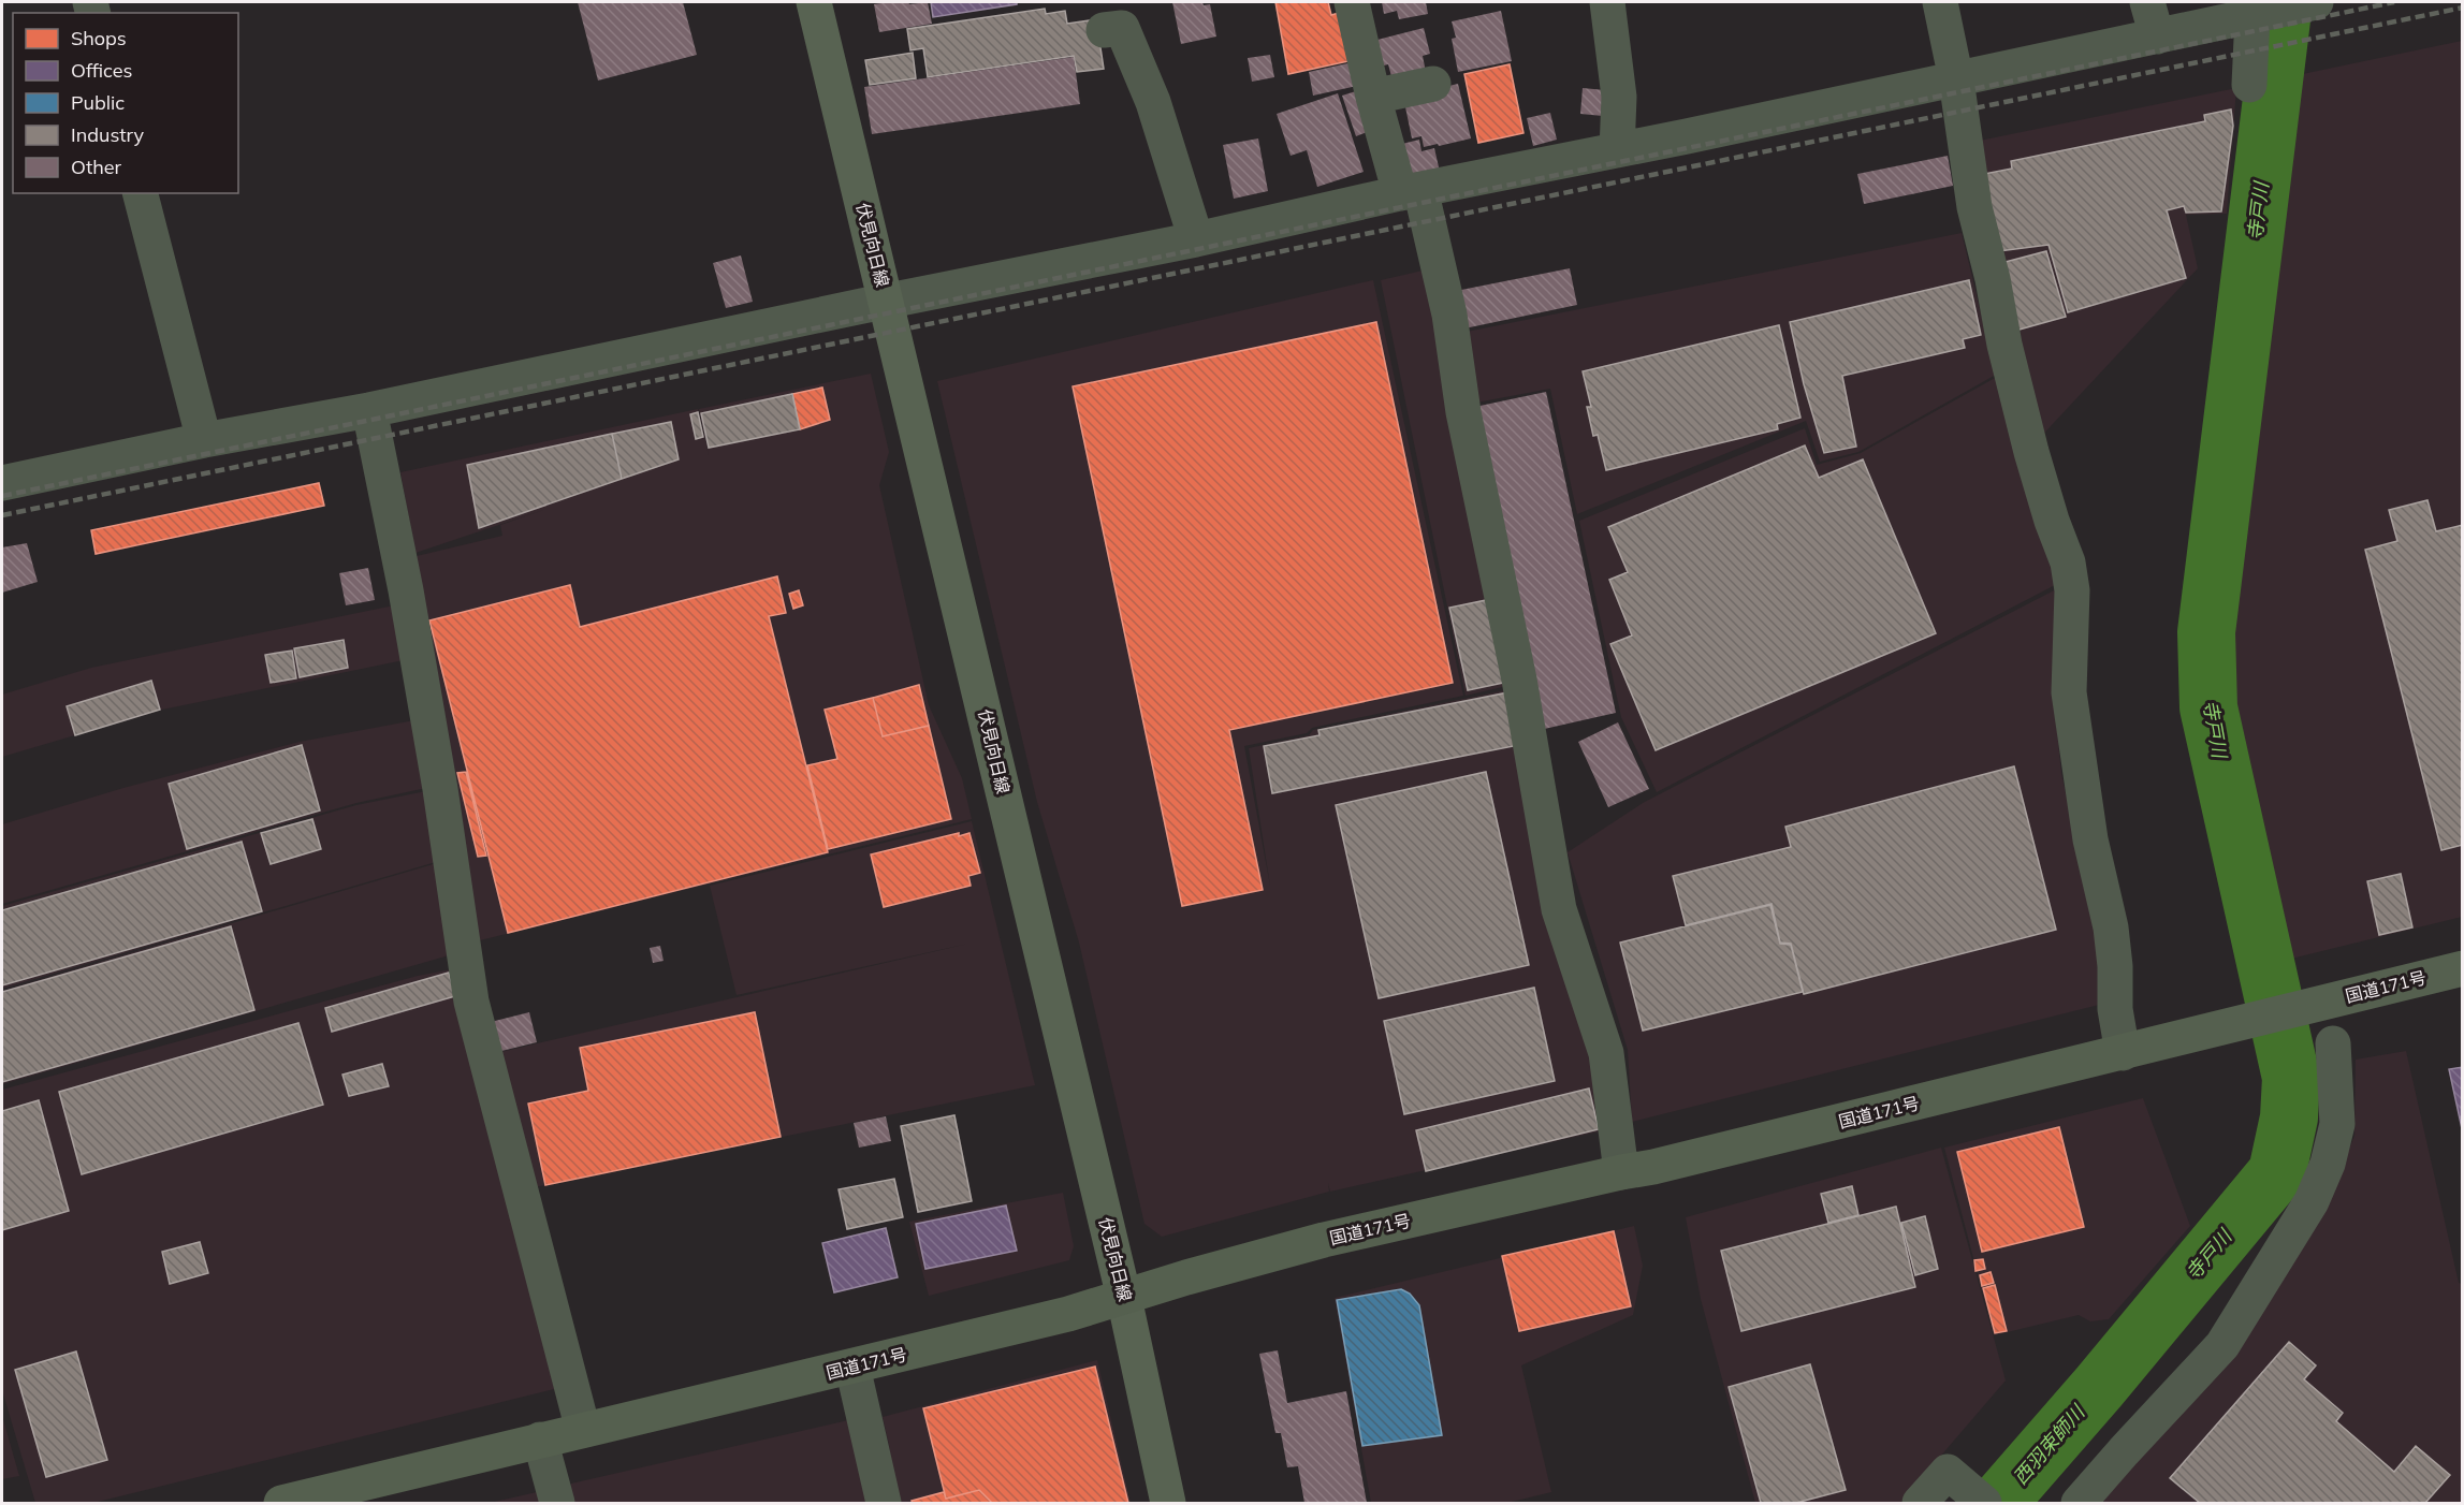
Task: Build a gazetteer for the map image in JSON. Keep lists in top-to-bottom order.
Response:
{
  "streets": {
    "highway": ["国道171号"],
    "main road": ["伏見向日線"]
  },
  "crossings": [
    ["伏見向日線", "国道171号"]
  ],
  "water": ["寺戸川", "西羽束師川"],
  "legend": [
    "Shops",
    "Offices",
    "Public",
    "Industry",
    "Other"
  ]
}
